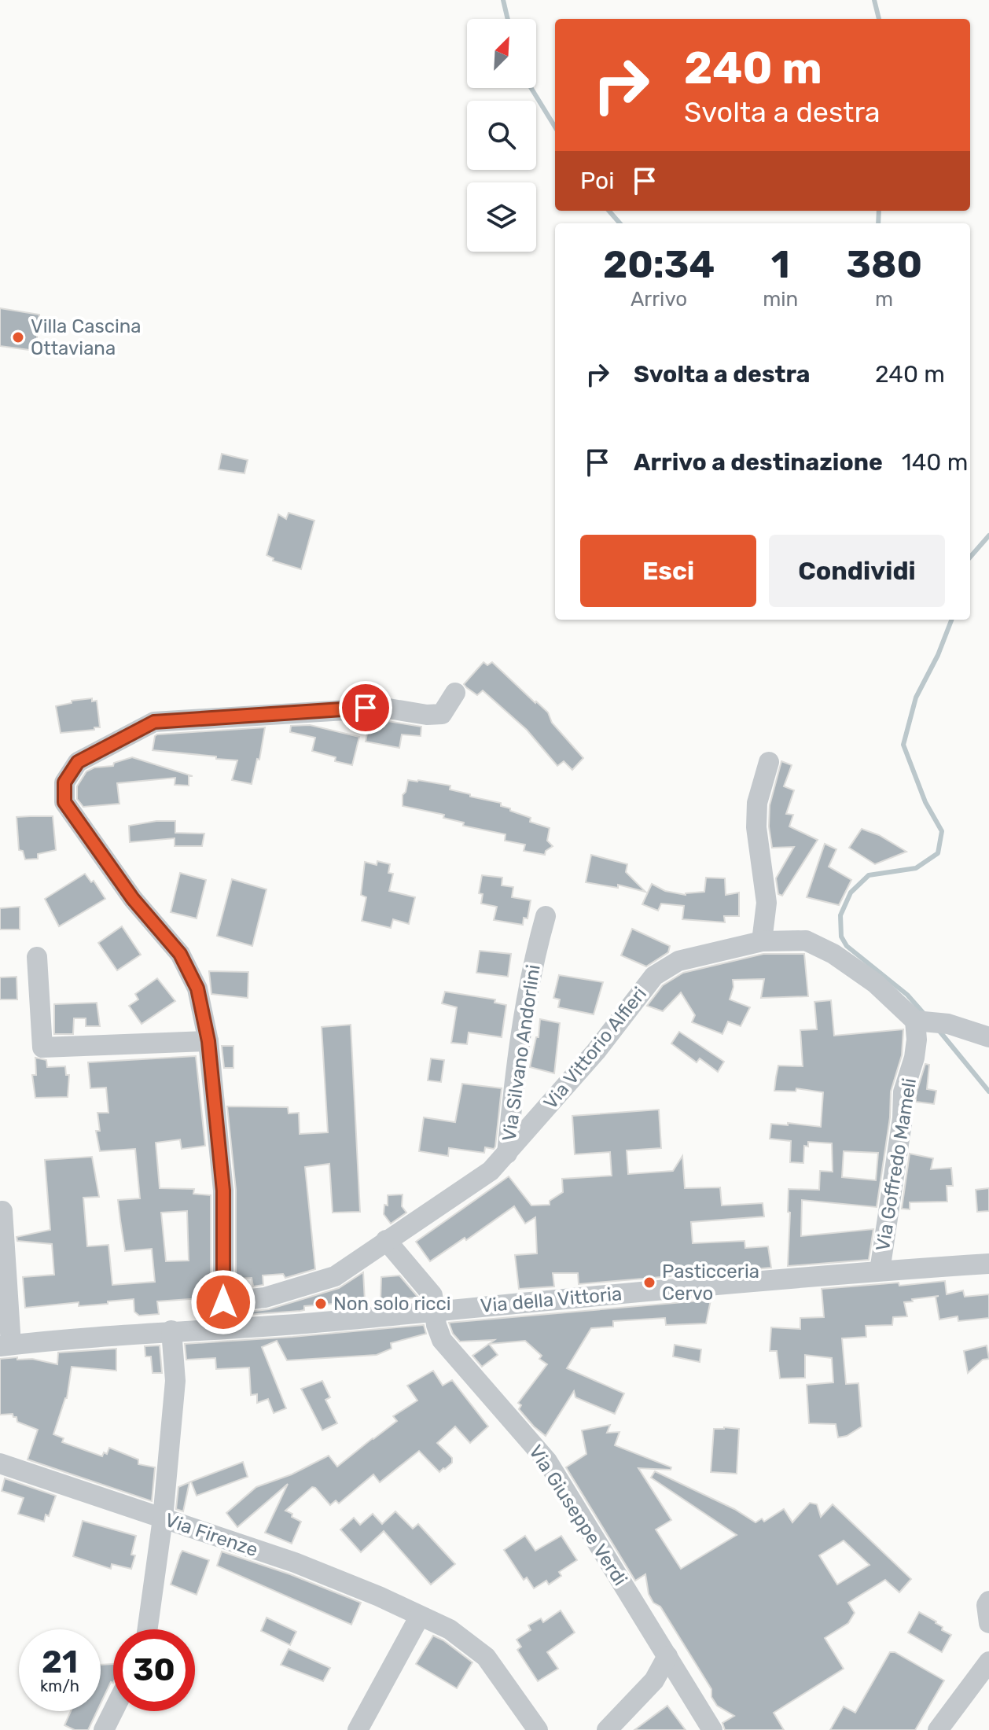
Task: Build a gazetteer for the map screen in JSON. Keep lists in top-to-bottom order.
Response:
{
  "streets": {
    "street": [
      "Via Vittorio Alfieri",
      "Via Silvano Andorlini",
      "Via Goffredo Mameli",
      "Via della Vittoria",
      "Via Giuseppe Verdi",
      "Via Firenze"
    ]
  },
  "crossings": [
    ["Via Vittorio Alfieri", "Via Silvano Andorlini"],
    ["Via Vittorio Alfieri", "Via Goffredo Mameli"],
    ["Via Vittorio Alfieri", "Via Giuseppe Verdi"],
    ["Via Goffredo Mameli", "Via della Vittoria"],
    ["Via della Vittoria", "Via Giuseppe Verdi"]
  ],
  "places": ["Villa Cascina Ottaviana", "Pasticceria Cervo", "Non solo ricci"],
  "north": "top right",
  "page": {
    "turn": ["240 m", "Svolta a destra"],
    "then": "Poi",
    "eta": [
      "20:34",
      "Arrivo",
      "1",
      "min",
      "380",
      "m"
    ],
    "list": [
      {
        "name": "Svolta a destra",
        "value": "240 m"
      },
      {
        "name": "Arrivo a destinazione",
        "value": "140 m"
      }
    ],
    "buttons": ["Esci", "Condividi"],
    "speed": "21 km/h",
    "limit": "30"
  }
}
